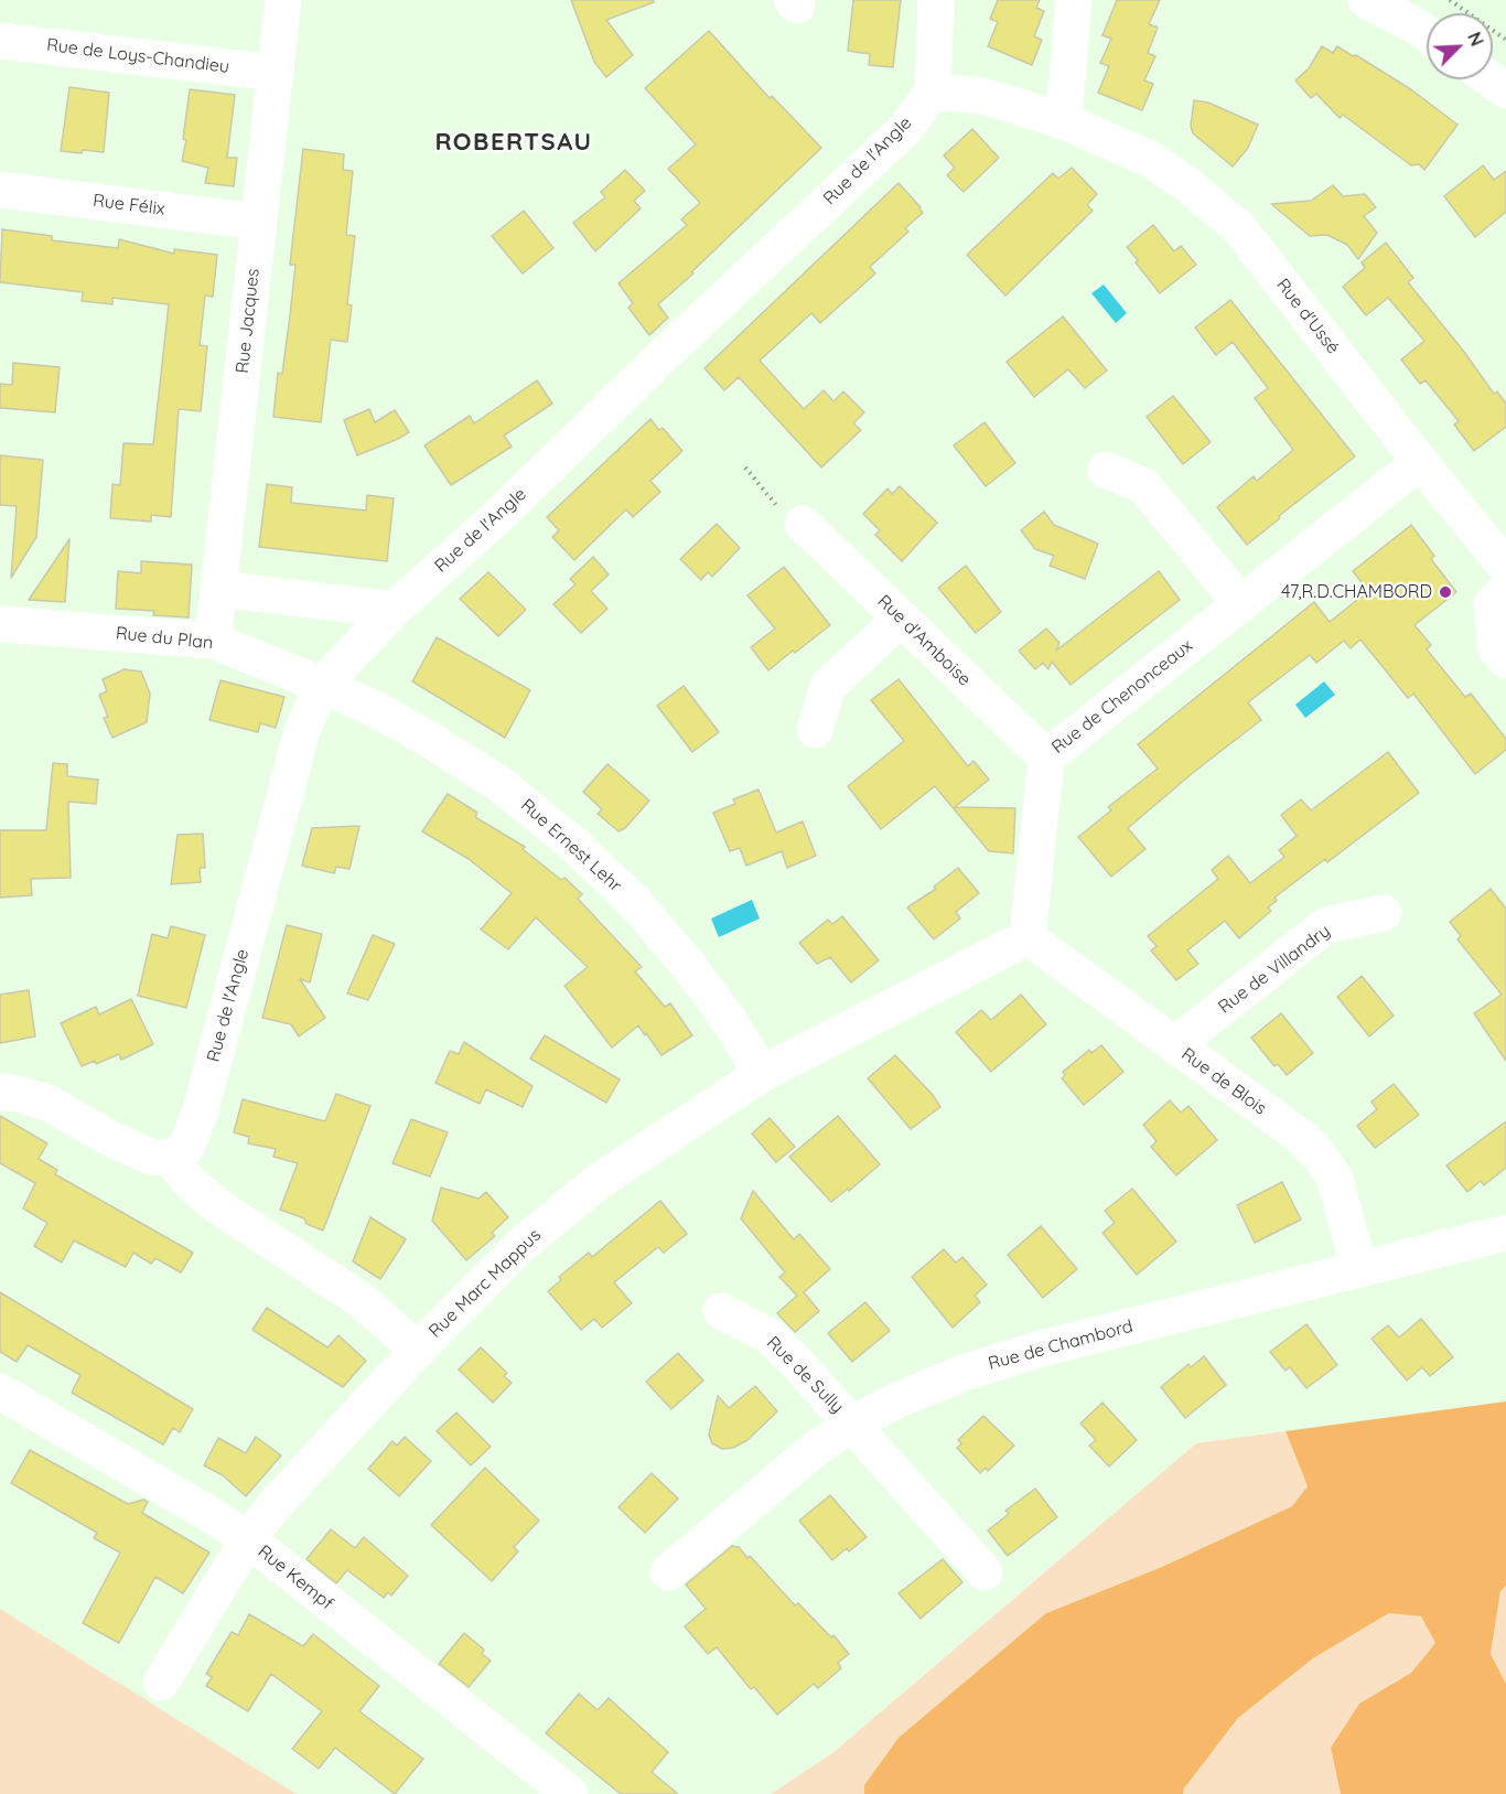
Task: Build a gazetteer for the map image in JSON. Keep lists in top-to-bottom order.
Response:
{
  "streets": {
    "street": [
      "Rue de Loys-Chandieu",
      "Rue de l'Angle",
      "Rue Félix",
      "Rue d'Ussé",
      "Rue Jacques",
      "Rue du Plan",
      "Rue d'Amboise",
      "Rue de Chenonceaux",
      "Rue Ernest Lehr",
      "Rue de Villandry",
      "Rue de Blois",
      "Rue Marc Mappus",
      "Rue de Chambord",
      "Rue de Sully",
      "Rue Kempf"
    ]
  },
  "crossings": [
    ["Rue de Loys-Chandieu", "Rue Jacques"],
    ["Rue de l'Angle", "Rue d'Ussé"],
    ["Rue de l'Angle", "Rue du Plan"],
    ["Rue de l'Angle", "Rue Ernest Lehr"],
    ["Rue Félix", "Rue Jacques"],
    ["Rue d'Ussé", "Rue de Chenonceaux"],
    ["Rue Jacques", "Rue du Plan"],
    ["Rue du Plan", "Rue Ernest Lehr"],
    ["Rue d'Amboise", "Rue de Chenonceaux"],
    ["Rue de Chenonceaux", "Rue de Blois"],
    ["Rue Ernest Lehr", "Rue Marc Mappus"],
    ["Rue de Villandry", "Rue de Blois"],
    ["Rue de Blois", "Rue de Chambord"],
    ["Rue Marc Mappus", "Rue Kempf"],
    ["Rue de Chambord", "Rue de Sully"]
  ],
  "districts": ["ROBERTSAU"],
  "places": ["47,R.D.CHAMBORD"],
  "north": "top right"
}
